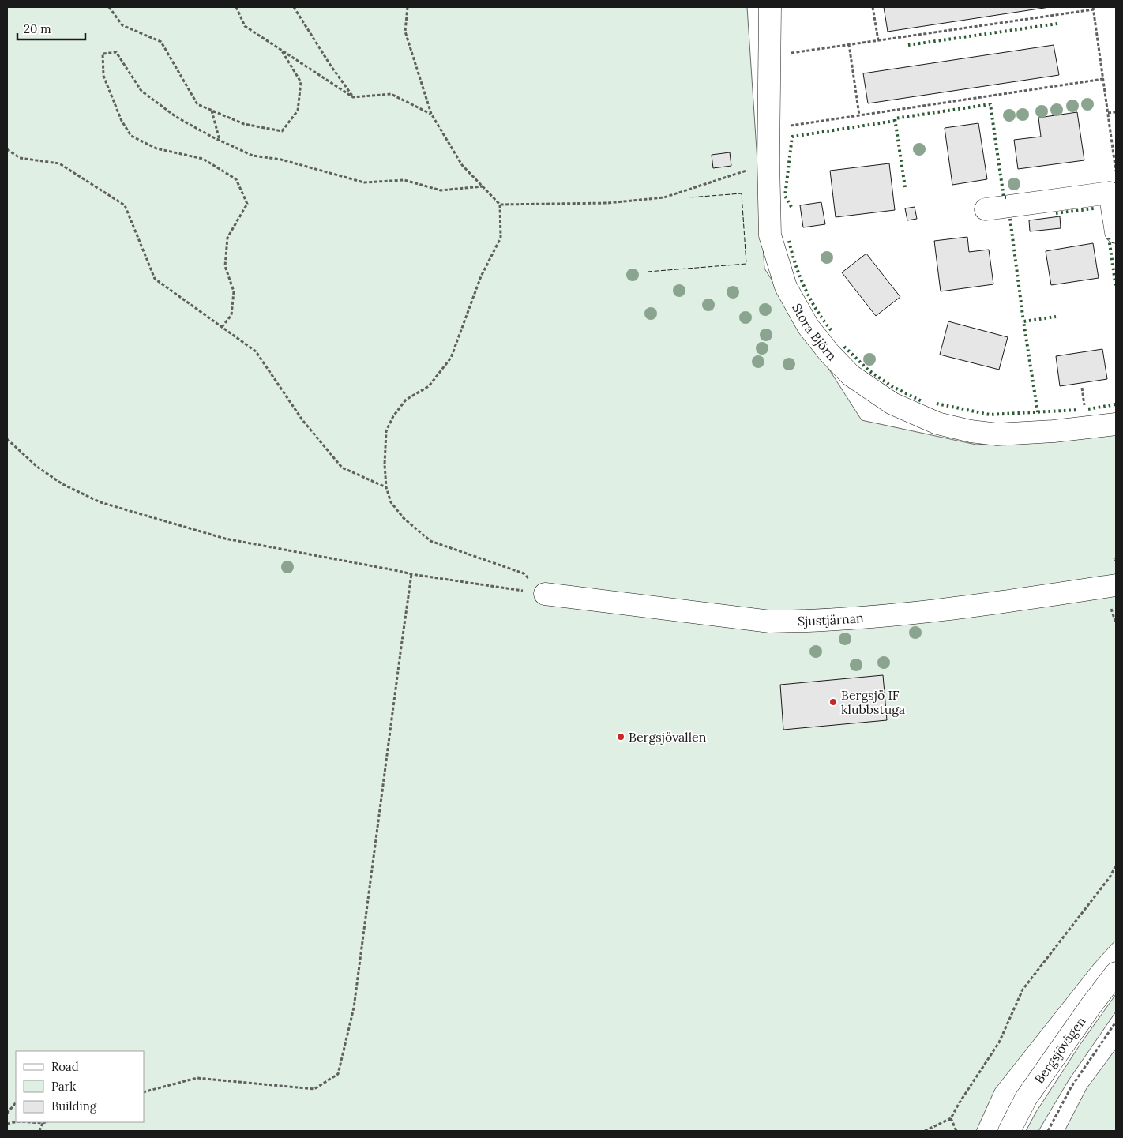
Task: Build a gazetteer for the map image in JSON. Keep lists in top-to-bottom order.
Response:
{
  "streets": {
    "street": ["Stora Björn", "Sjustjärnan", "Bergsjövägen"]
  },
  "places": ["Bergsjö IF klubbstuga", "Bergsjövallen"],
  "legend": ["Road", "Park", "Building"],
  "scale_bar": "20 m"
}
